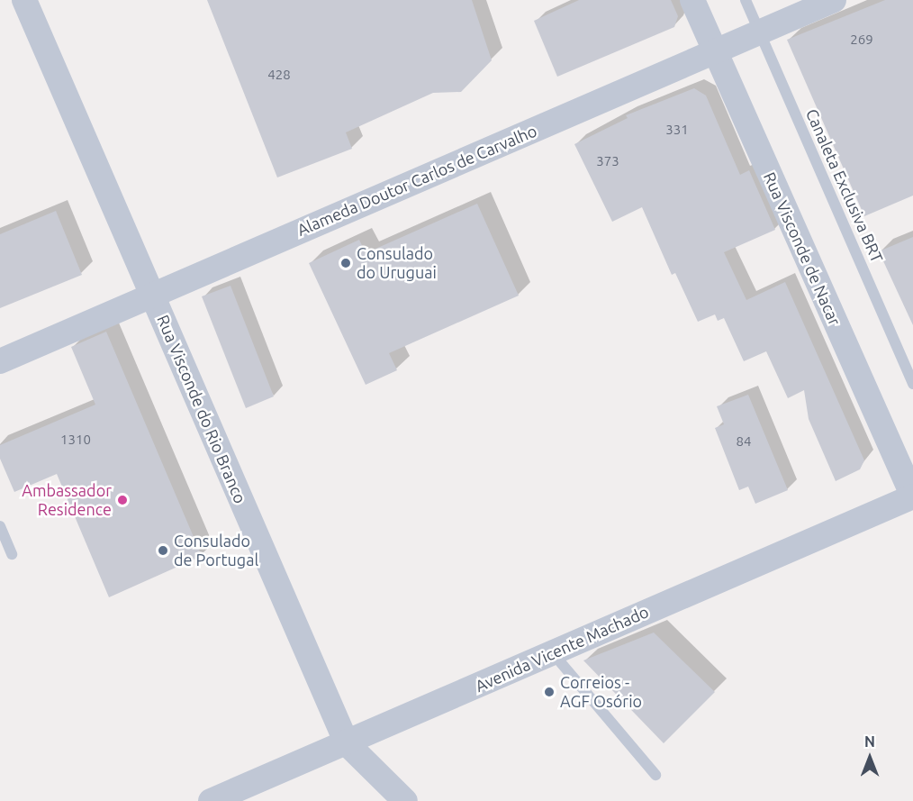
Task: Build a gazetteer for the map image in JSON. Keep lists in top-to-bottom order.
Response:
{
  "streets": {
    "street": [
      "Alameda Doutor Carlos de Carvalho",
      "Rua Visconde de Nacar",
      "Rua Visconde do Rio Branco",
      "Avenida Vicente Machado"
    ],
    "lane": ["Canaleta Exclusiva BRT"]
  },
  "crossings": [
    ["Alameda Doutor Carlos de Carvalho", "Canaleta Exclusiva BRT"],
    ["Alameda Doutor Carlos de Carvalho", "Rua Visconde de Nacar"],
    ["Alameda Doutor Carlos de Carvalho", "Rua Visconde do Rio Branco"],
    ["Rua Visconde de Nacar", "Avenida Vicente Machado"],
    ["Rua Visconde do Rio Branco", "Avenida Vicente Machado"]
  ],
  "places": [
    "Consulado do Uruguai",
    "Ambassador Residence",
    "Consulado de Portugal",
    "Correios - AGF Osório"
  ],
  "house_numbers": [
    "269",
    "428",
    "331",
    "373",
    "1310",
    "84"
  ],
  "north": "top"
}
